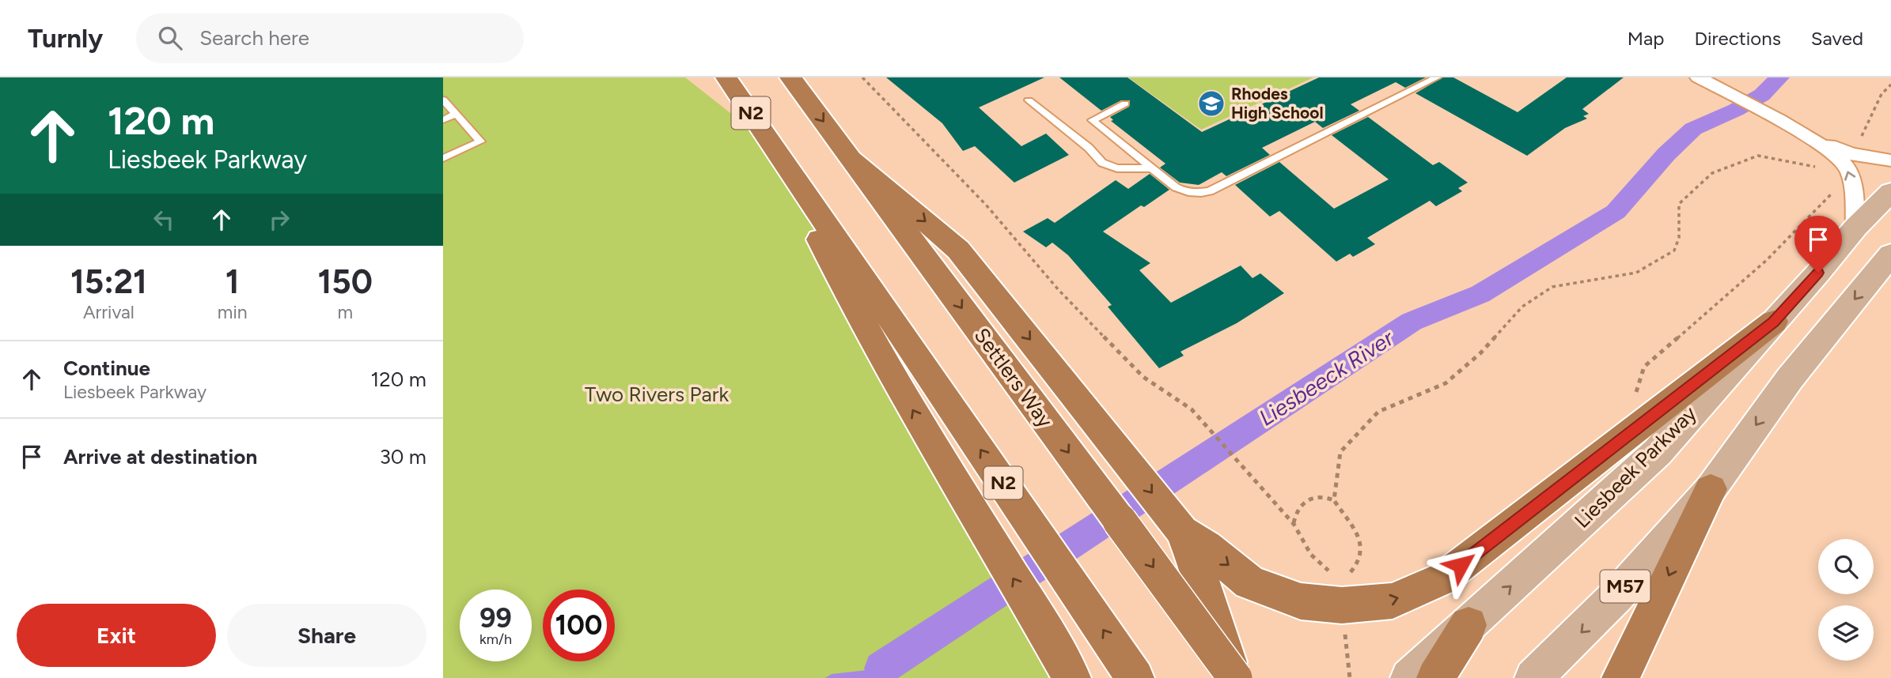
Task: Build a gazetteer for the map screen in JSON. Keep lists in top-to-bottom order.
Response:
{
  "streets": {
    "highway": ["N2", "Settlers Way"],
    "main road": ["Liesbeek Parkway", "M57"]
  },
  "water": ["Liesbeeck River"],
  "parks": ["Two Rivers Park"],
  "places": {
    "school or university": ["Rhodes High School"]
  },
  "page": {
    "header": "Turnly",
    "search": "Search here",
    "nav": ["Map", "Directions", "Saved"],
    "turn": ["120 m", "Liesbeek Parkway"],
    "eta": [
      "15:21",
      "Arrival",
      "1",
      "min",
      "150",
      "m"
    ],
    "list": [
      {
        "name": "Continue",
        "note": "Liesbeek Parkway",
        "value": "120 m"
      },
      {
        "name": "Arrive at destination",
        "value": "30 m"
      }
    ],
    "speed": "99 km/h",
    "limit": "100",
    "buttons": ["Exit", "Share"]
  }
}
